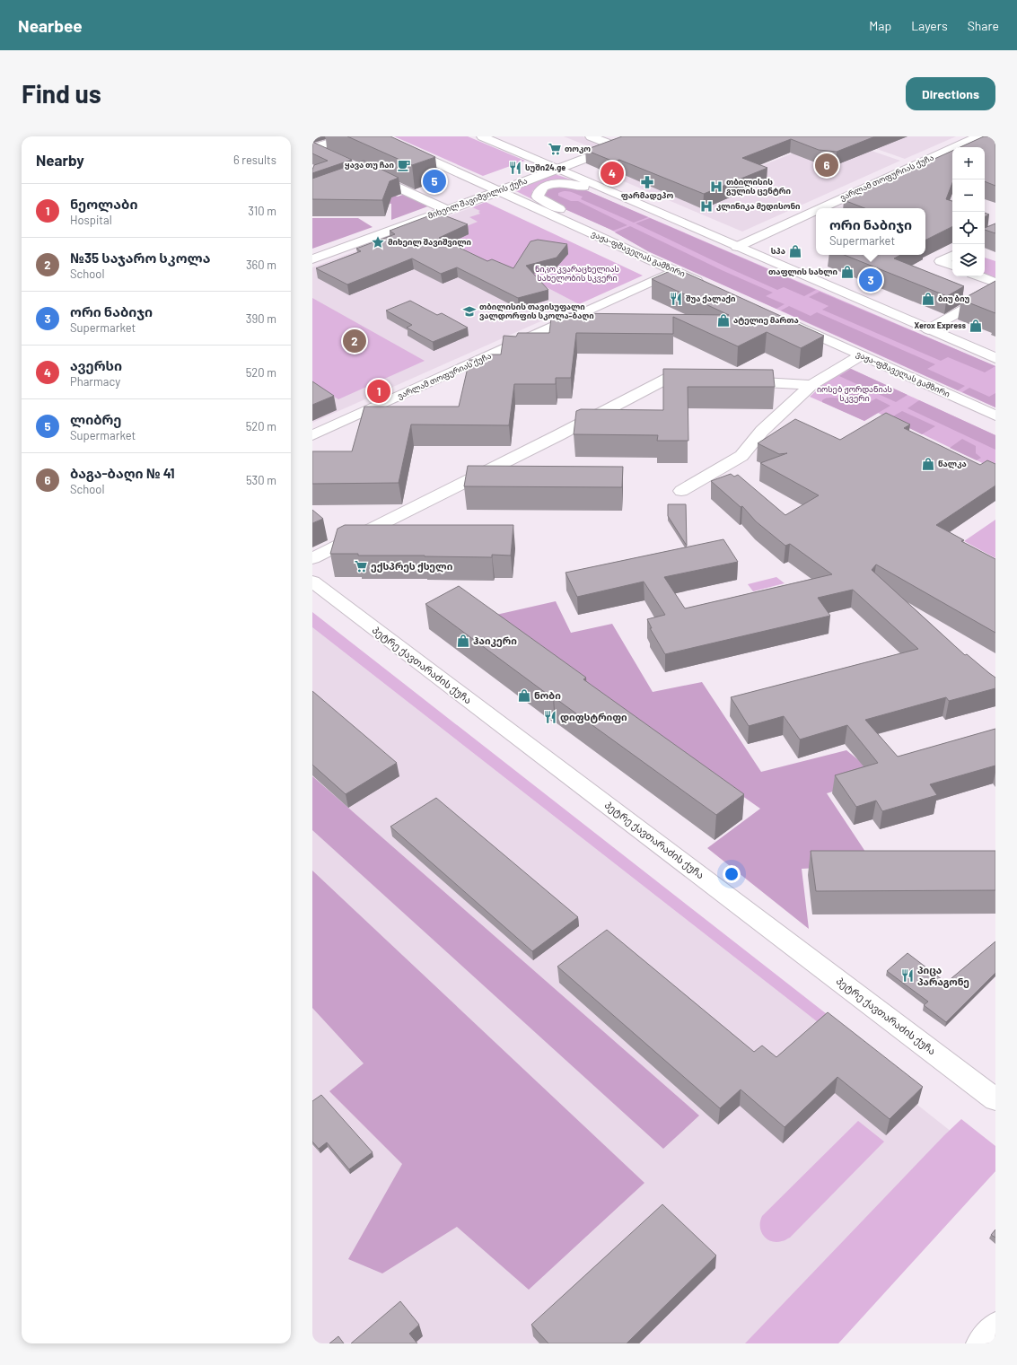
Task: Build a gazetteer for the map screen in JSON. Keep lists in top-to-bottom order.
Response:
{
  "streets": {
    "street": [
      "ვარლამ თოფურიას ქუჩა",
      "მიხეილ შავიშვილის ქუჩა",
      "ვაჟა-ფშაველას გამზირი",
      "პეტრე ქავთარაძის ქუჩა"
    ]
  },
  "crossings": [
    ["ვარლამ თოფურიას ქუჩა", "ვაჟა-ფშაველას გამზირი"],
    ["მიხეილ შავიშვილის ქუჩა", "ვაჟა-ფშაველას გამზირი"]
  ],
  "parks": ["ნიკო კვარაცხელიას სახელობის სკვერი", "იოსებ ჟორდანიას სკვერი"],
  "places": {
    "supermarket": ["თოკო", "ექსპრეს ქსელი"],
    "cafe": ["ყავა თუ ჩაი"],
    "restaurant": [
      "სუში24.ge",
      "შუა ქალაქი",
      "დიფსტრიფი",
      "პიცა პარაგონე"
    ],
    "pharmacy": ["ფარმადეპო"],
    "hospital": ["თბილისის გულის ცენტრი", "კლინიკა მედისონი"],
    "place": ["მიხეილ შავიშვილი"],
    "shop": [
      "სპა",
      "თაფლის სახლი",
      "ბიუ ბიუ",
      "ატელიე მართა",
      "Xerox Express",
      "წალკა",
      "ჰაიკერი",
      "ნობი"
    ],
    "school or university": ["თბილისის თავისუფალი ვალდორფის სკოლა-ბაღი"]
  },
  "page": {
    "header": "Nearbee",
    "nav": ["Map", "Layers", "Share"],
    "buttons": "Directions",
    "title": "Find us",
    "heading": ["Nearby", "6 results"],
    "map_buttons": ["+", "−"],
    "pins": [
      "6",
      "4",
      "5",
      "3",
      "2",
      "1"
    ],
    "list": [
      {
        "mark": "1",
        "name": "ნეოლაბი",
        "note": "Hospital",
        "value": "310 m"
      },
      {
        "mark": "2",
        "name": "№35 საჯარო სკოლა",
        "note": "School",
        "value": "360 m"
      },
      {
        "mark": "3",
        "name": "ორი ნაბიჯი",
        "note": "Supermarket",
        "value": "390 m"
      },
      {
        "mark": "4",
        "name": "ავერსი",
        "note": "Pharmacy",
        "value": "520 m"
      },
      {
        "mark": "5",
        "name": "ლიბრე",
        "note": "Supermarket",
        "value": "520 m"
      },
      {
        "mark": "6",
        "name": "ბაგა-ბაღი № 41",
        "note": "School",
        "value": "530 m"
      }
    ],
    "popup": ["ორი ნაბიჯი", "Supermarket"]
  }
}
